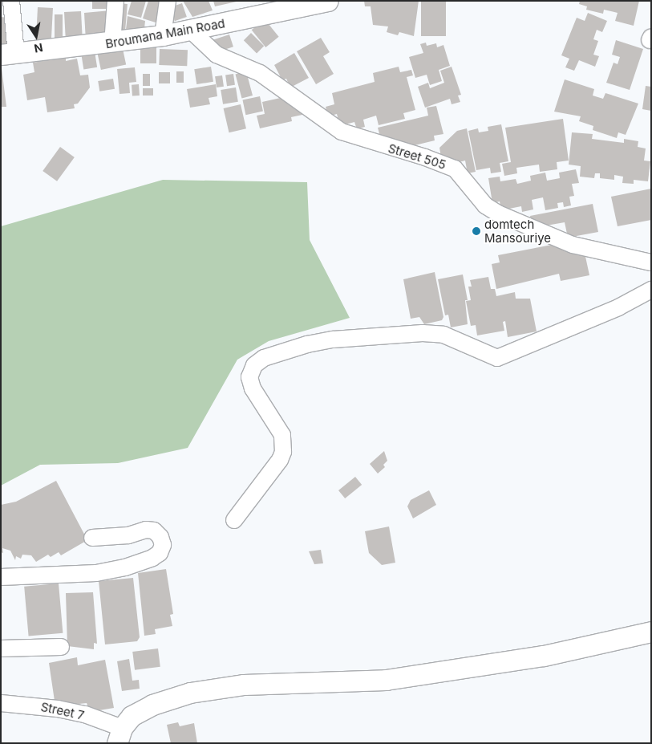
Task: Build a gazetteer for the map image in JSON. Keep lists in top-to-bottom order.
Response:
{
  "streets": {
    "street": ["Broumana Main Road", "Street 505", "Street 7"]
  },
  "crossings": [
    ["Broumana Main Road", "Street 505"]
  ],
  "places": ["domtech Mansouriye"],
  "north": "bottom"
}
